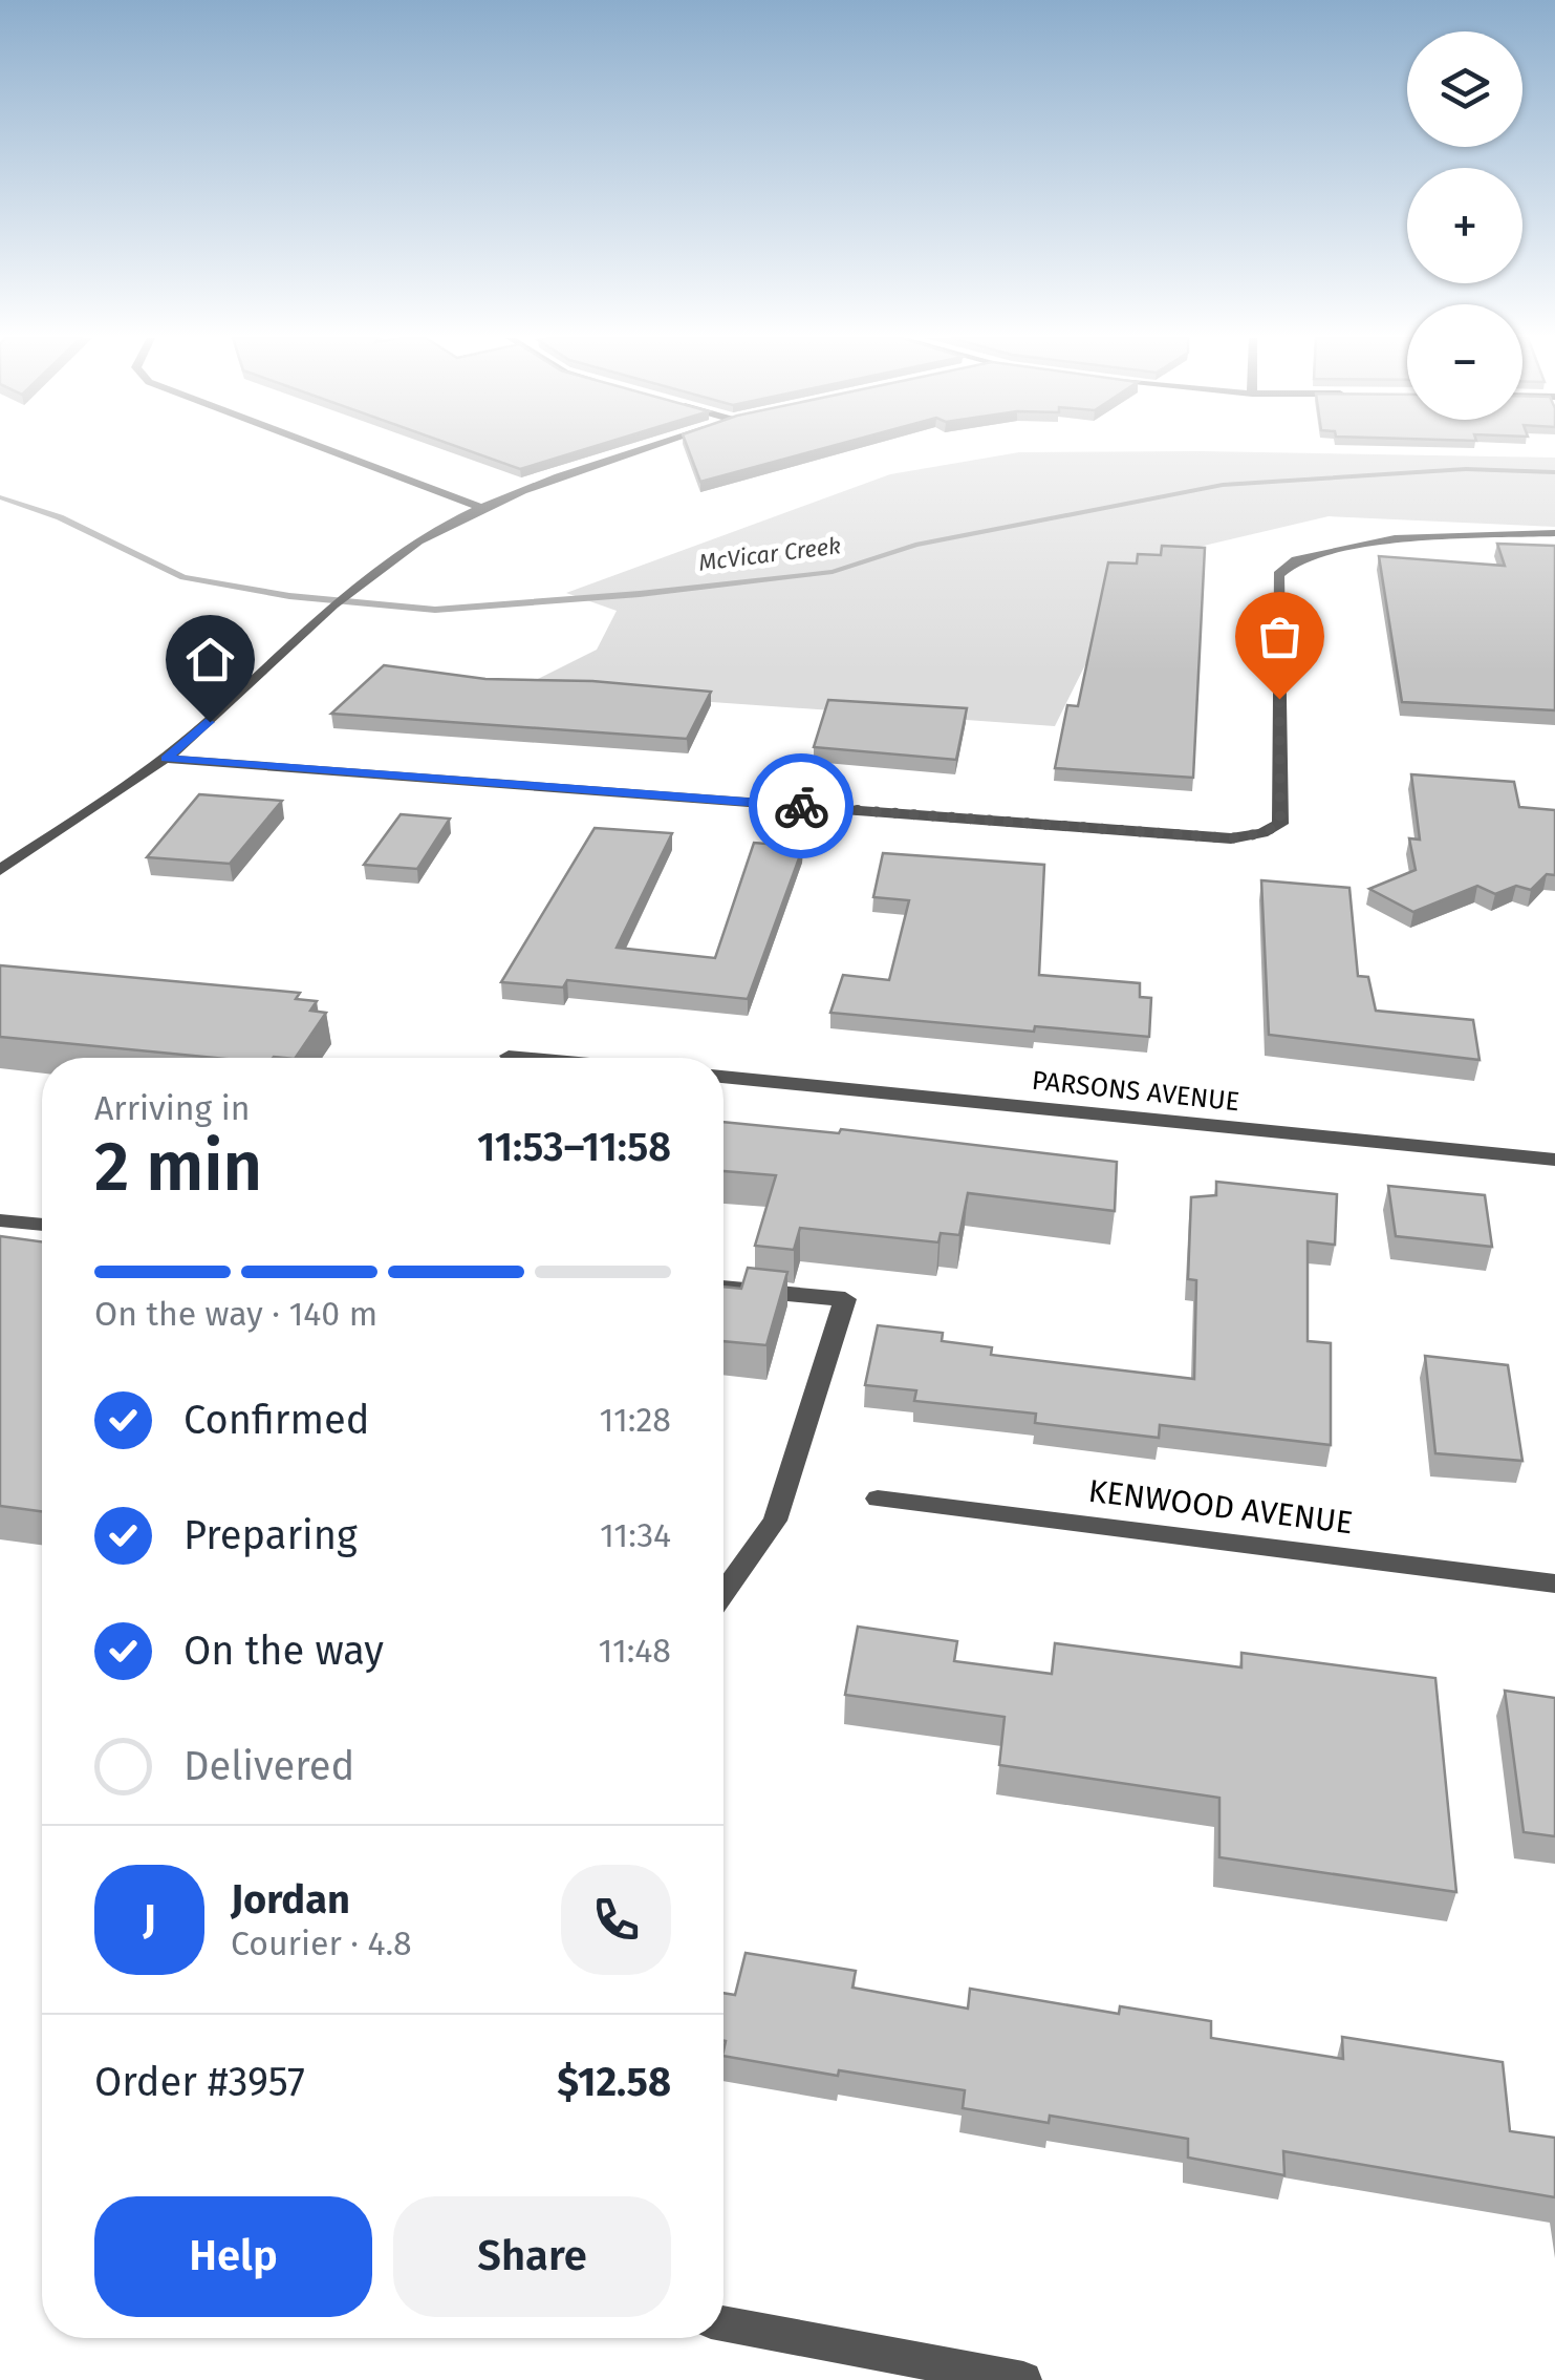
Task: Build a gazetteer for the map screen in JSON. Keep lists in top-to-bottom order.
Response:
{
  "streets": {
    "street": ["PARSONS AVENUE", "KENWOOD AVENUE"]
  },
  "water": ["McVicar Creek"],
  "page": {
    "map_buttons": ["+", "−"],
    "heading": ["2 min", "Arriving in", "11:53–11:58"],
    "panel": [
      "Jordan",
      "Courier · 4.8",
      "Order #3957",
      "$12.58"
    ],
    "bar": "On the way · 140 m",
    "list": [
      ["Confirmed", "11:28"],
      ["Preparing", "11:34"],
      ["On the way", "11:48"],
      "Delivered"
    ],
    "round": "J",
    "buttons": ["Help", "Share"]
  }
}
